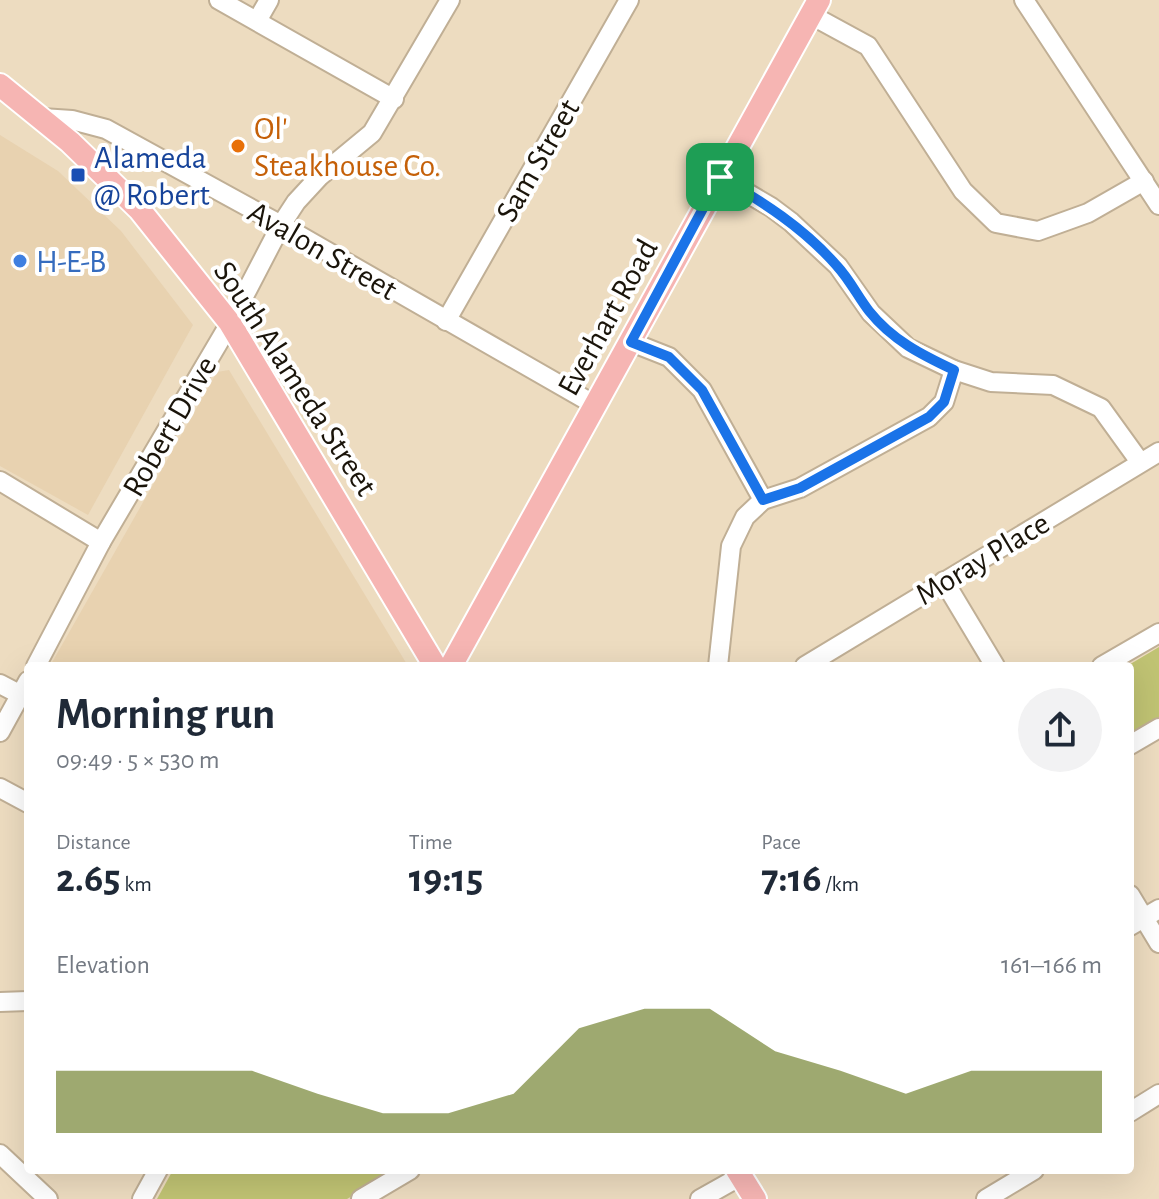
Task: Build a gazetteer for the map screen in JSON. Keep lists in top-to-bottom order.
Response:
{
  "streets": {
    "main road": ["Everhart Road", "South Alameda Street"],
    "street": [
      "Sam Street",
      "Avalon Street",
      "Robert Drive",
      "Moray Place"
    ]
  },
  "crossings": [
    ["Sam Street", "Avalon Street"],
    ["Avalon Street", "Everhart Road"],
    ["Avalon Street", "South Alameda Street"],
    ["Avalon Street", "Robert Drive"],
    ["South Alameda Street", "Robert Drive"]
  ],
  "places": {
    "other": ["Ol' Steakhouse Co.", "H-E-B"],
    "transit": ["Alameda @ Robert"]
  },
  "page": {
    "heading": ["Morning run", "09:49 · 5 × 530 m"],
    "stats": [
      ["Distance", "2.65 km"],
      ["Time", "19:15"],
      ["Pace", "7:16 /km"]
    ],
    "chart": ["Elevation", "161–166 m"]
  }
}
